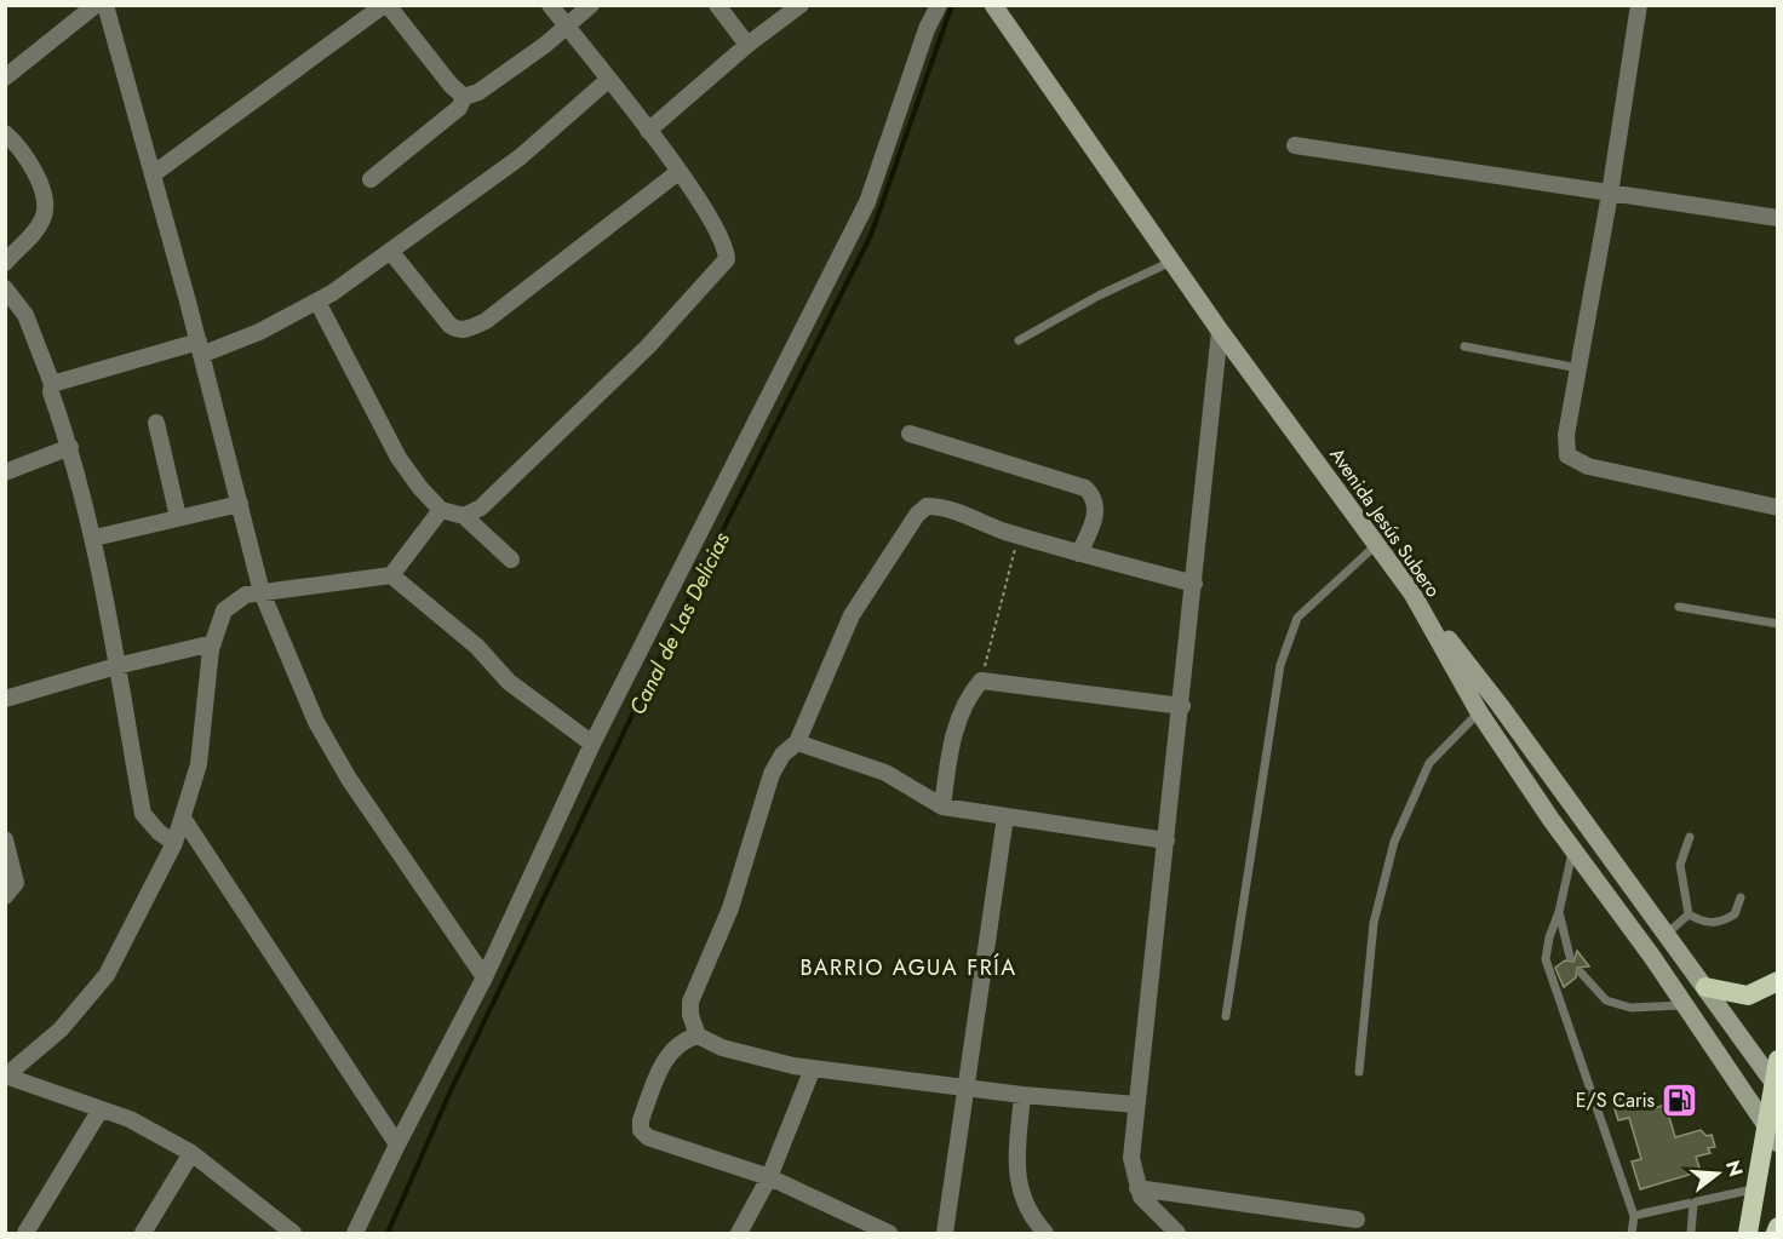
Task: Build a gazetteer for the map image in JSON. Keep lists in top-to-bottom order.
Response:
{
  "streets": {
    "main road": ["Avenida Jesús Subero"]
  },
  "districts": ["BARRIO AGUA FRÍA"],
  "water": ["Canal de Las Delicias"],
  "places": {
    "fuel station": ["E/S Caris"]
  },
  "north": "right"
}
